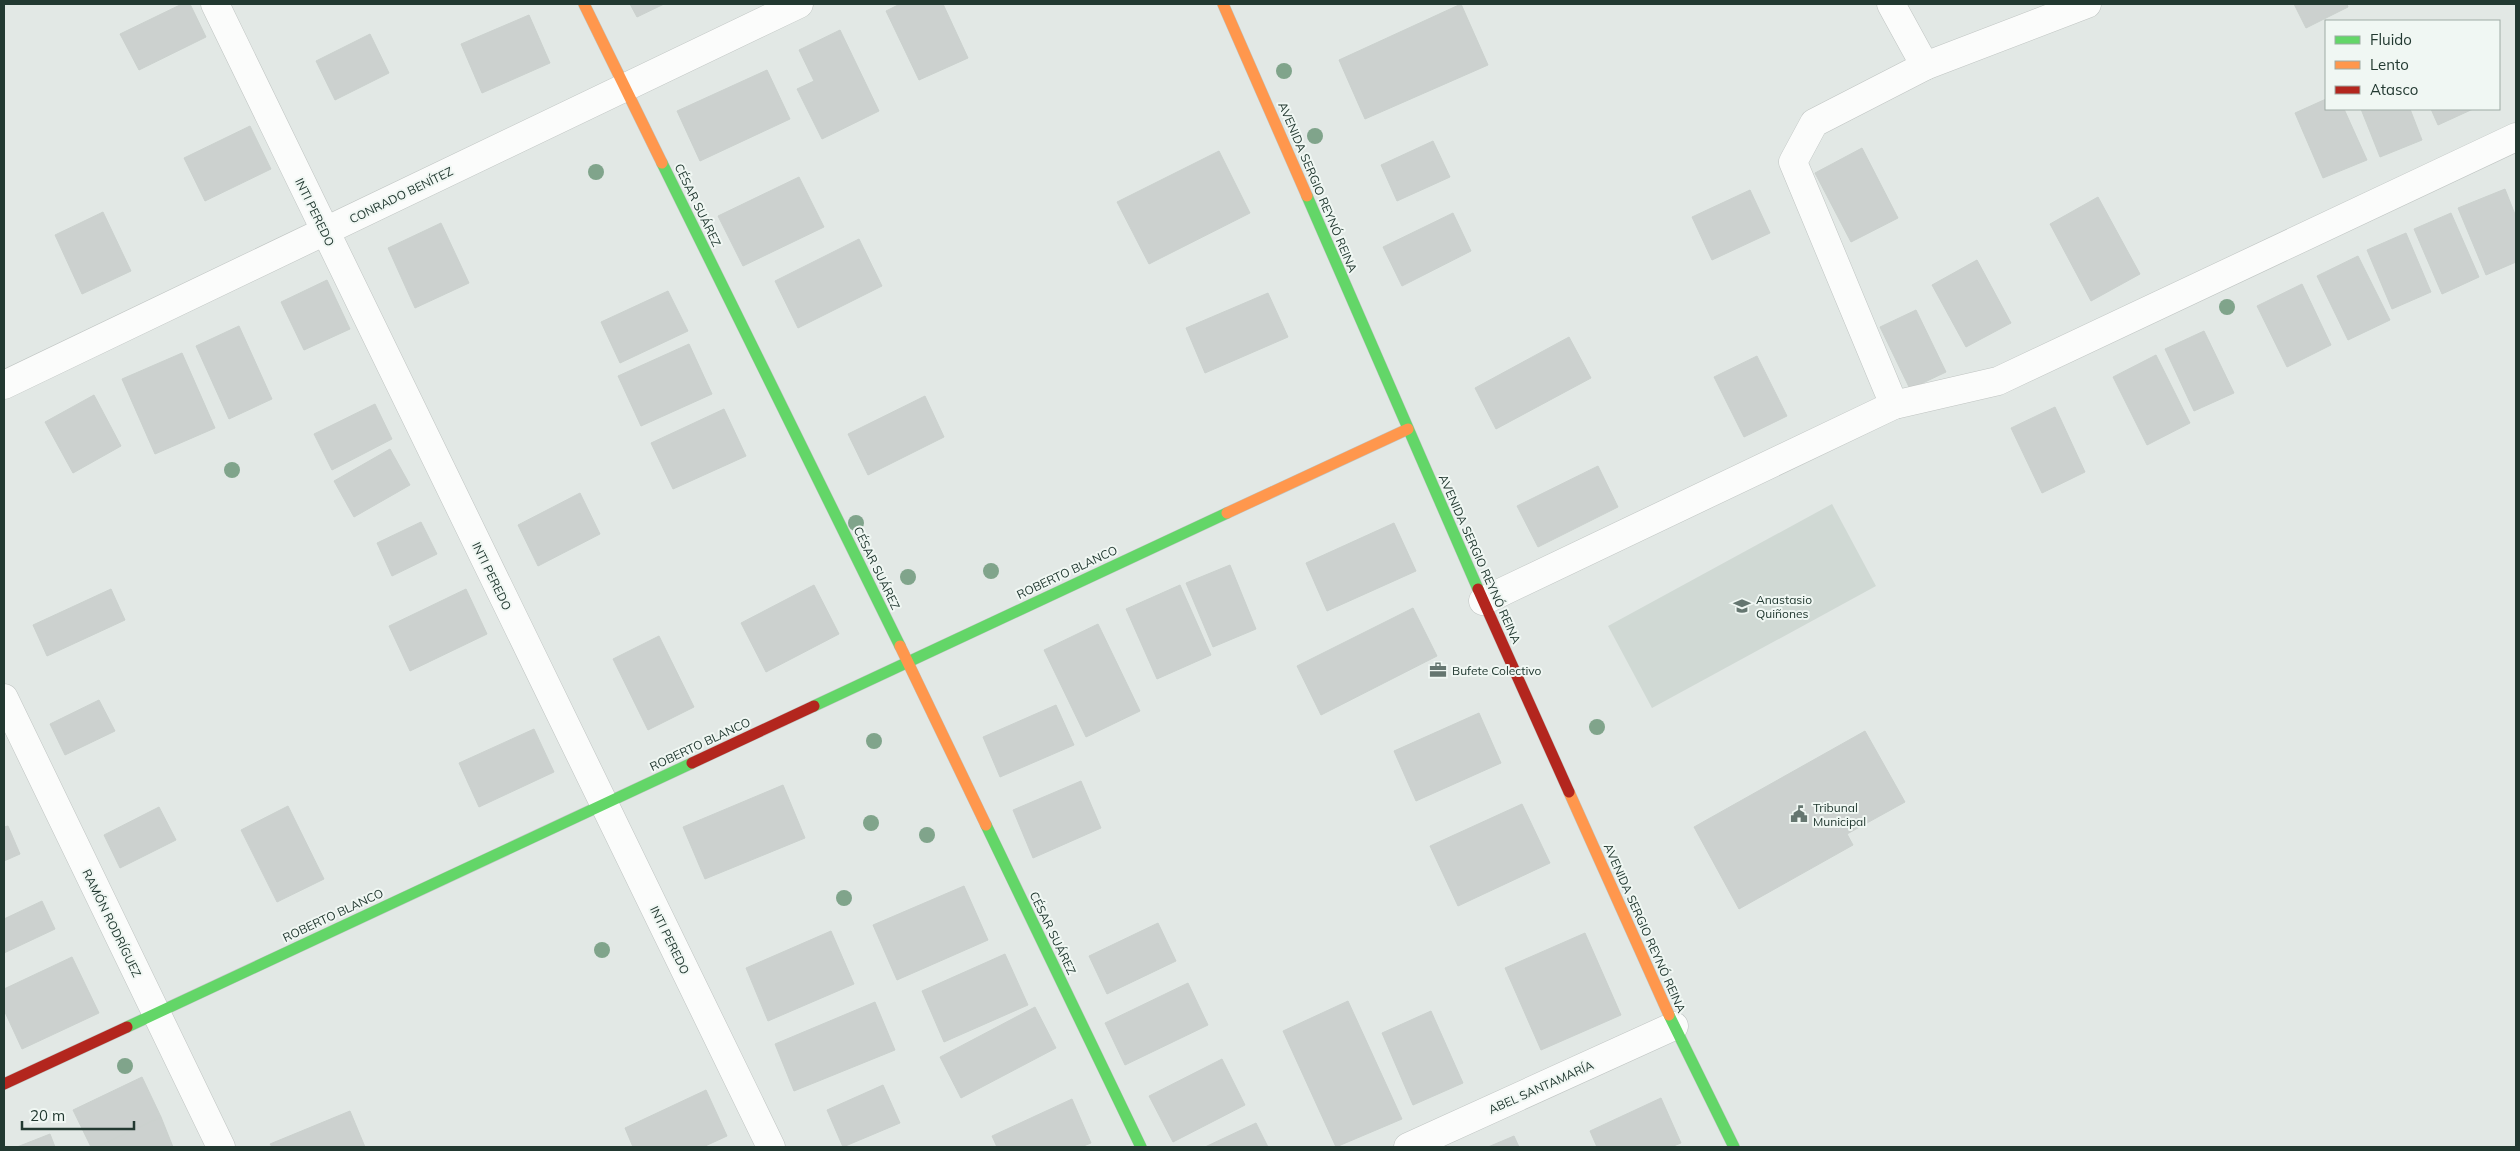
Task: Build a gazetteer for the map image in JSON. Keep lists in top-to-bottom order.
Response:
{
  "streets": {
    "street": [
      "AVENIDA SERGIO REYNÓ REINA",
      "CONRADO BENÍTEZ",
      "CÉSAR SUÁREZ",
      "INTI PEREDO",
      "ROBERTO BLANCO",
      "RAMÓN RODRÍGUEZ",
      "ABEL SANTAMARÍA"
    ]
  },
  "crossings": [
    ["AVENIDA SERGIO REYNÓ REINA", "ROBERTO BLANCO"],
    ["AVENIDA SERGIO REYNÓ REINA", "ABEL SANTAMARÍA"],
    ["CONRADO BENÍTEZ", "CÉSAR SUÁREZ"],
    ["CONRADO BENÍTEZ", "INTI PEREDO"],
    ["CÉSAR SUÁREZ", "ROBERTO BLANCO"],
    ["INTI PEREDO", "ROBERTO BLANCO"],
    ["ROBERTO BLANCO", "RAMÓN RODRÍGUEZ"]
  ],
  "places": {
    "school or university": ["Anastasio Quiñones"],
    "office": ["Bufete Colectivo"],
    "public building": ["Tribunal Municipal"]
  },
  "legend": ["Fluido", "Lento", "Atasco"],
  "scale_bar": "20 m"
}
